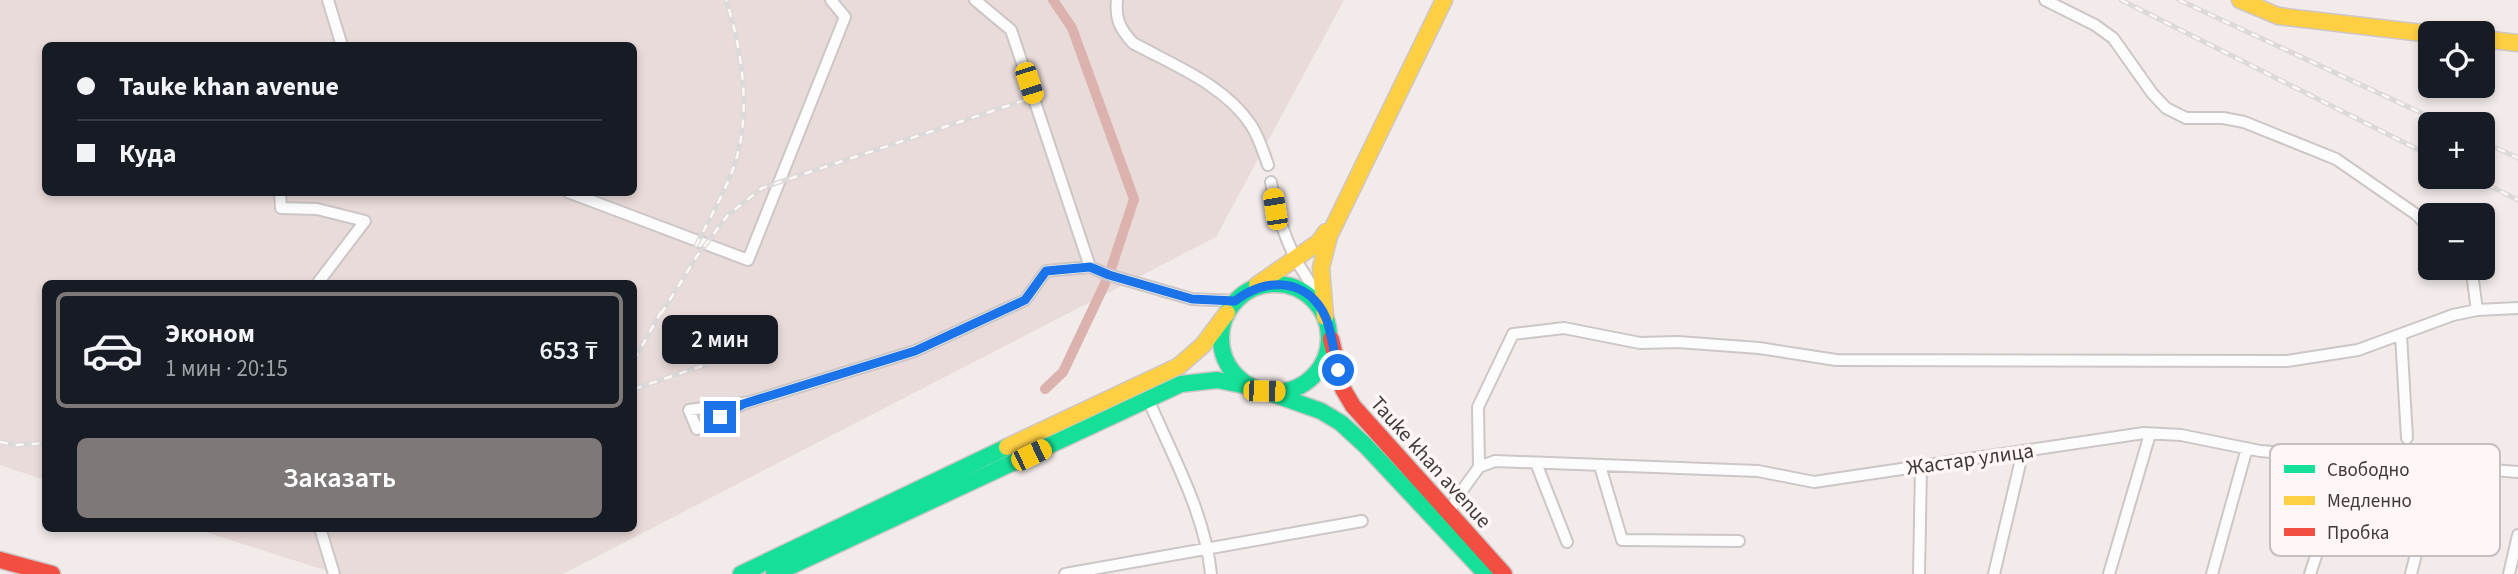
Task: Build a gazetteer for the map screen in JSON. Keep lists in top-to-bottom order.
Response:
{
  "streets": {
    "main road": ["Tauke khan avenue"],
    "street": ["Жастар улица"]
  },
  "legend": ["Свободно", "Медленно", "Пробка"],
  "page": {
    "map_buttons": ["+", "−"],
    "banner": ["Tauke khan avenue", "Куда"],
    "list": [
      {
        "name": "Эконом",
        "note": "1 мин · 20:15",
        "value": "653 ₸"
      }
    ],
    "bubble": "2 мин",
    "buttons": "Заказать"
  }
}
